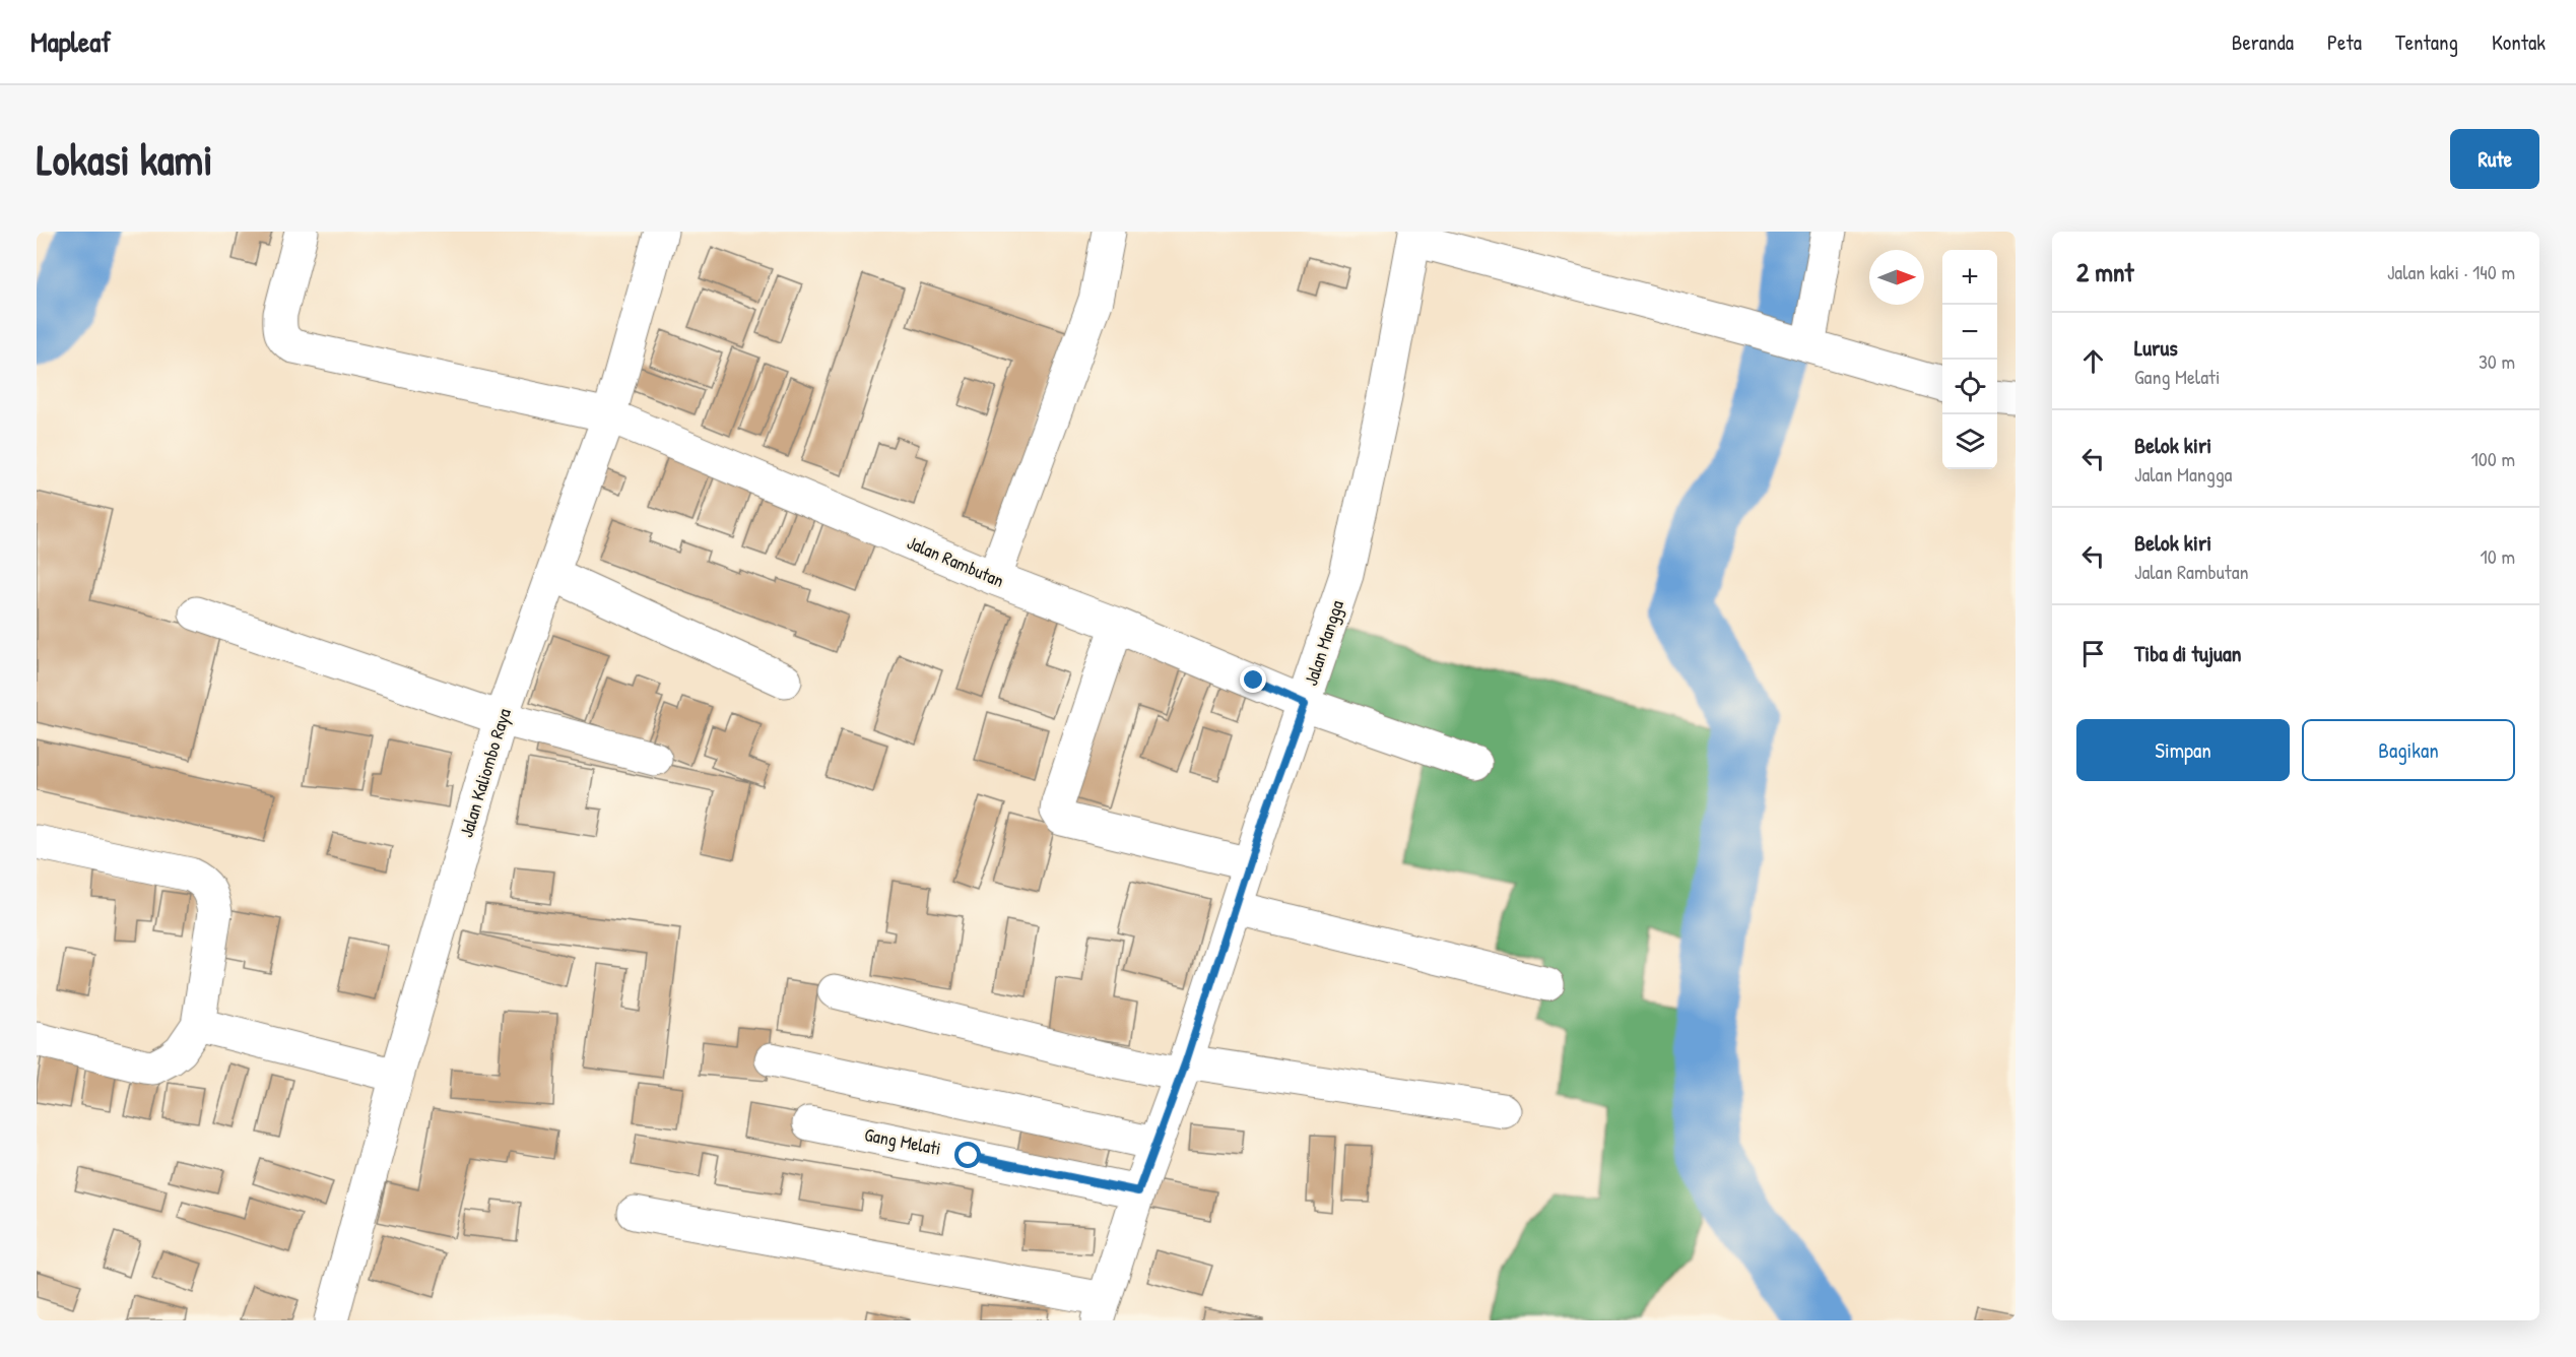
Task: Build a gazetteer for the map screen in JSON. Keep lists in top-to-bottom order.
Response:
{
  "streets": {
    "street": [
      "Jalan Rambutan",
      "Jalan Mangga",
      "Jalan Kaliombo Raya",
      "Gang Melati"
    ]
  },
  "crossings": [
    ["Jalan Rambutan", "Jalan Mangga"],
    ["Jalan Rambutan", "Jalan Kaliombo Raya"],
    ["Jalan Mangga", "Gang Melati"]
  ],
  "north": "right",
  "page": {
    "header": "Mapleaf",
    "nav": [
      "Beranda",
      "Peta",
      "Tentang",
      "Kontak"
    ],
    "buttons": [
      "Rute",
      ["Simpan", "Bagikan"]
    ],
    "title": "Lokasi kami",
    "heading": ["2 mnt", "Jalan kaki · 140 m"],
    "map_buttons": ["+", "−"],
    "list": [
      ["Lurus", "Gang Melati", "30 m"],
      ["Belok kiri", "Jalan Mangga", "100 m"],
      ["Belok kiri", "Jalan Rambutan", "10 m"],
      "Tiba di tujuan"
    ]
  }
}
